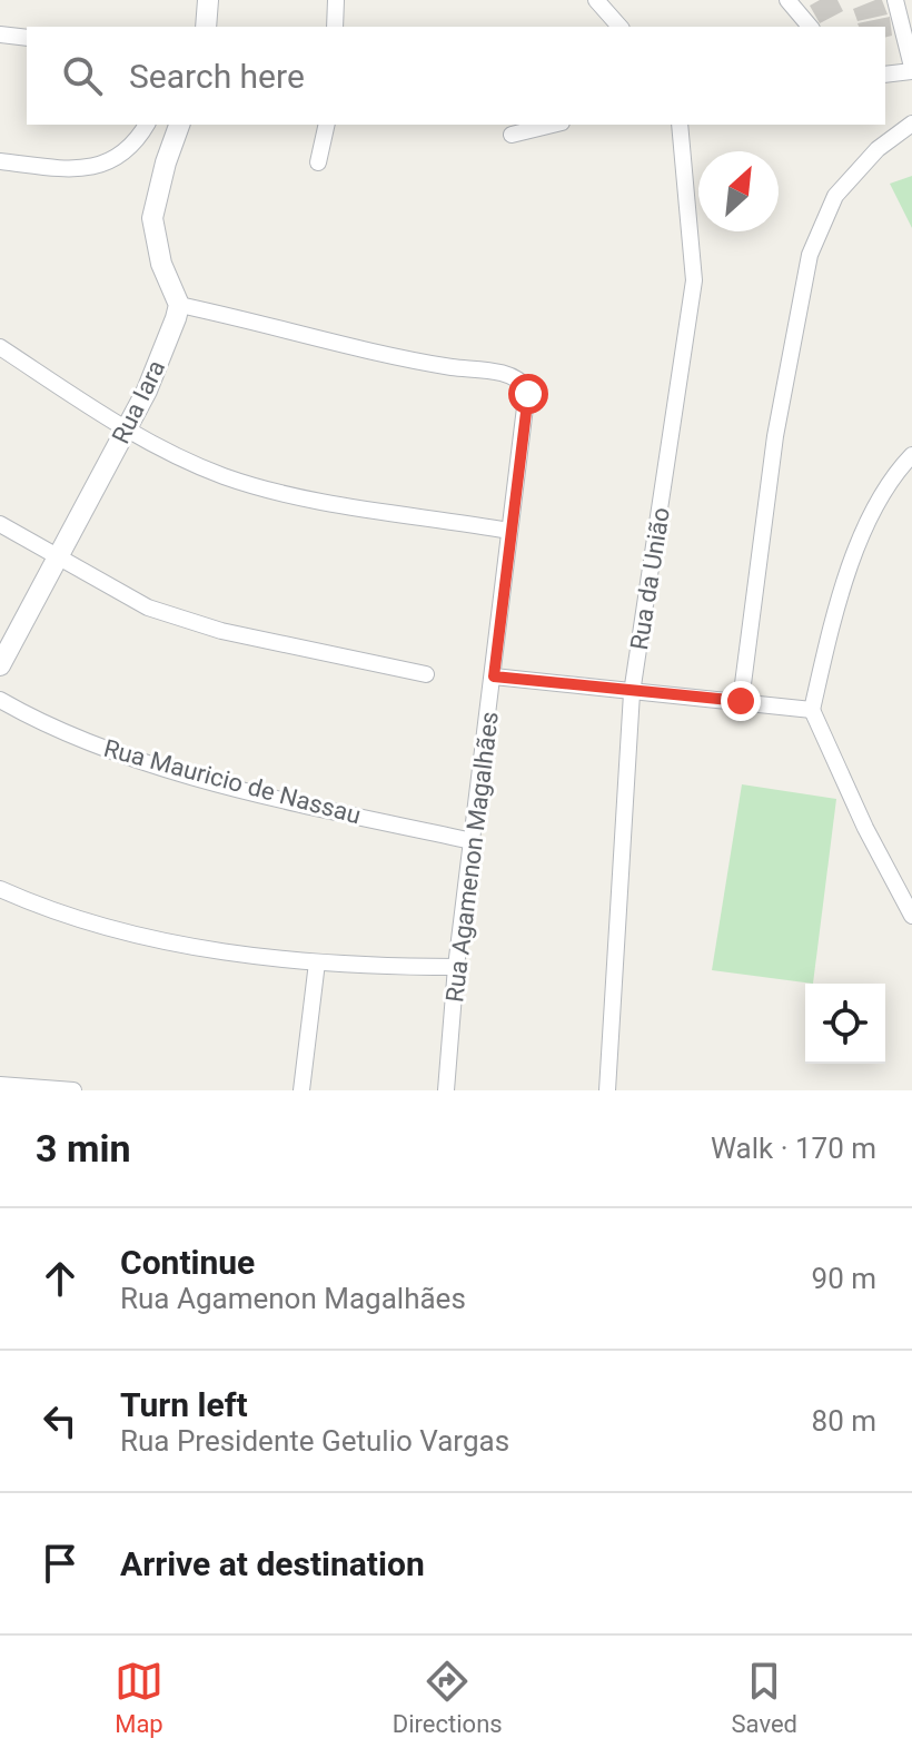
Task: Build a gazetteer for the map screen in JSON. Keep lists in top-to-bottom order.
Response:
{
  "streets": {
    "street": [
      "Rua Iara",
      "Rua da União",
      "Rua Mauricio de Nassau",
      "Rua Agamenon Magalhães"
    ]
  },
  "crossings": [
    ["Rua Iara", "Rua Agamenon Magalhães"],
    ["Rua Mauricio de Nassau", "Rua Agamenon Magalhães"]
  ],
  "north": "top right",
  "page": {
    "search": "Search here",
    "heading": ["3 min", "Walk · 170 m"],
    "list": [
      ["Continue", "Rua Agamenon Magalhães", "90 m"],
      ["Turn left", "Rua Presidente Getulio Vargas", "80 m"],
      "Arrive at destination"
    ],
    "nav": ["Map", "Directions", "Saved"]
  }
}
